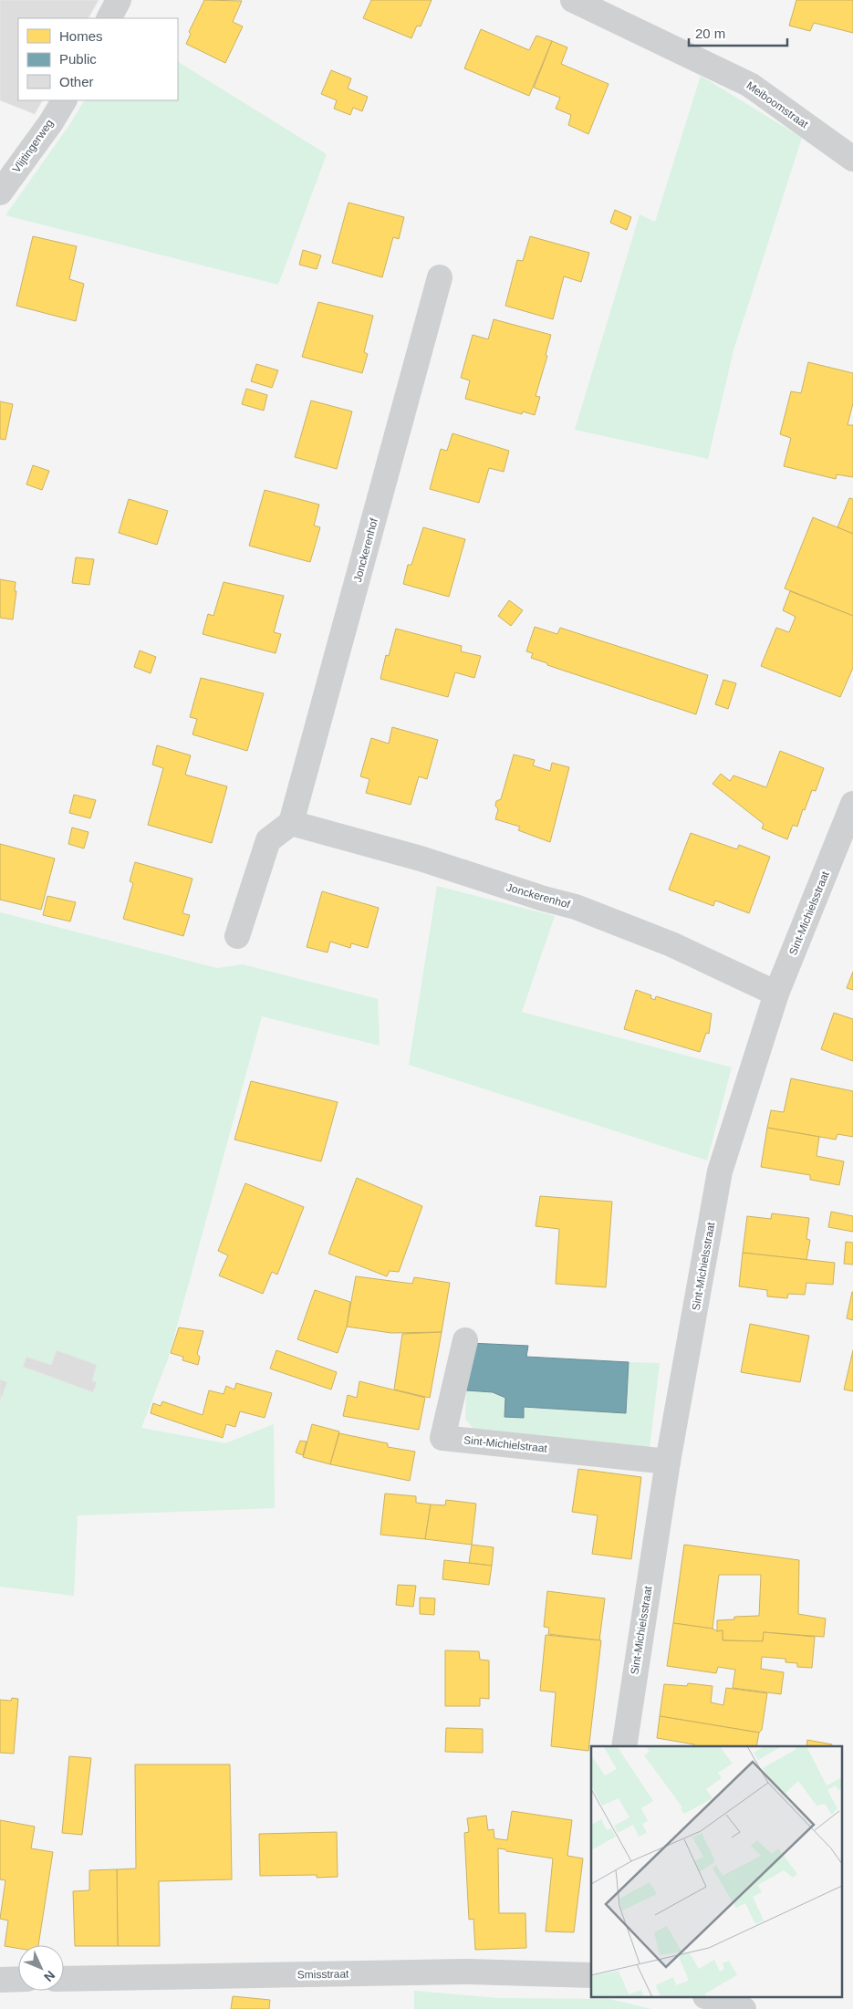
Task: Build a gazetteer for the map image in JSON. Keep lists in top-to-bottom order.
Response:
{
  "streets": {
    "street": [
      "Meiboomstraat",
      "Vlijtingerweg",
      "Jonckerenhof",
      "Sint-Michielsstraat",
      "Sint-Michielstraat",
      "Smisstraat"
    ]
  },
  "crossings": [
    ["Jonckerenhof", "Sint-Michielsstraat"],
    ["Sint-Michielsstraat", "Sint-Michielstraat"]
  ],
  "legend": ["Homes", "Public", "Other"],
  "scale_bar": "20 m",
  "north": "bottom right"
}
